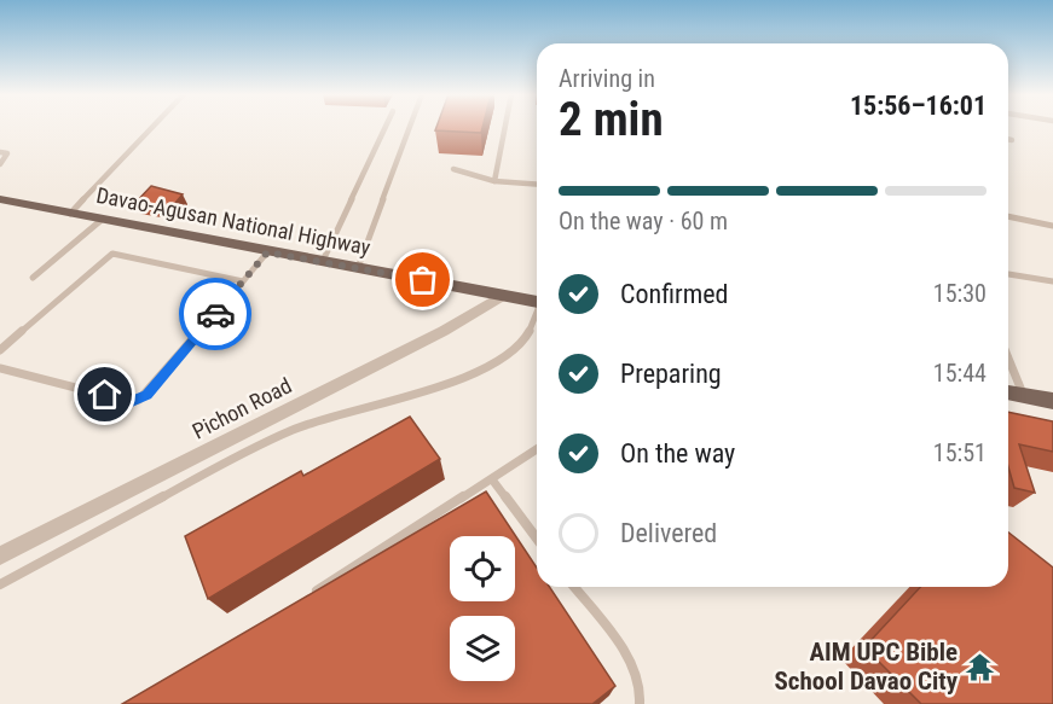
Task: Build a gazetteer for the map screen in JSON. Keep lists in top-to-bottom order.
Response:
{
  "streets": {
    "main road": ["Davao-Agusan National Highway"],
    "street": ["Pichon Road"]
  },
  "crossings": [
    ["Davao-Agusan National Highway", "Pichon Road"]
  ],
  "places": {
    "temple": ["AIM UPC Bible School Davao City"]
  },
  "page": {
    "heading": ["2 min", "Arriving in", "15:56–16:01"],
    "bar": "On the way · 60 m",
    "list": [
      ["Confirmed", "15:30"],
      ["Preparing", "15:44"],
      ["On the way", "15:51"],
      "Delivered"
    ]
  }
}
